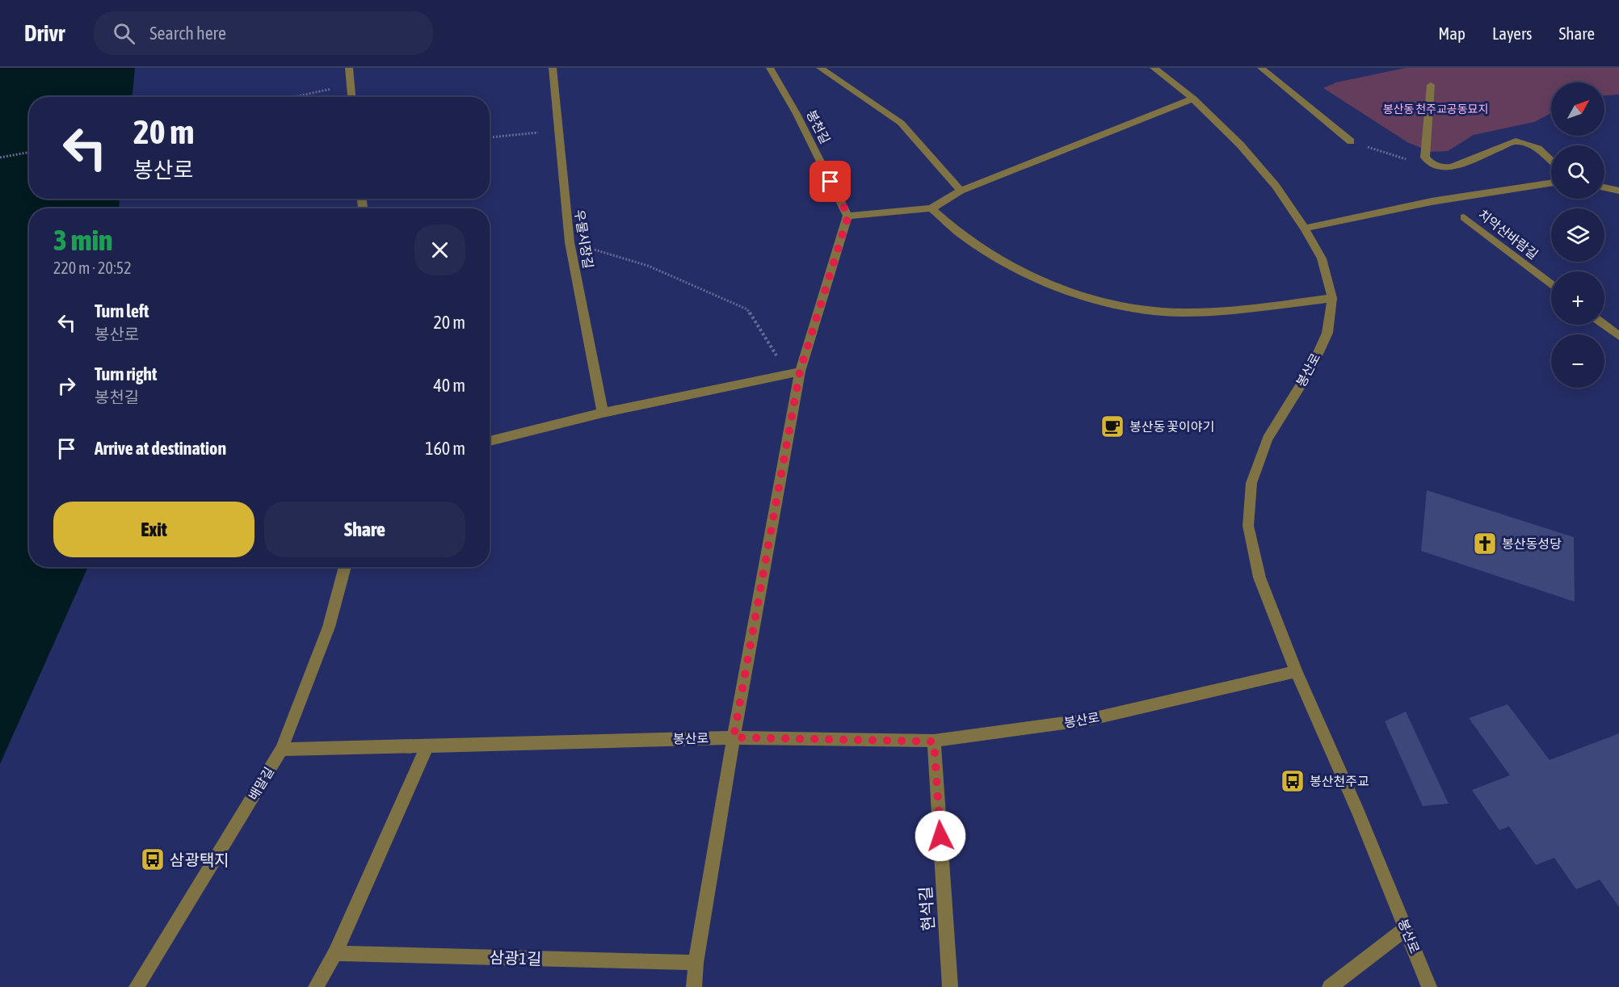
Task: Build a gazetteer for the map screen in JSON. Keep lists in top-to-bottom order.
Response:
{
  "streets": {
    "street": [
      "봉천길",
      "치악산바람길",
      "우물시장길",
      "봉산로",
      "배말길",
      "현석길",
      "삼광1길"
    ]
  },
  "crossings": [
    ["봉산로", "배말길"],
    ["봉산로", "현석길"]
  ],
  "parks": ["봉산동 천주교공동묘지"],
  "places": {
    "cafe": ["봉산동 꽃이야기"],
    "church": ["봉산동성당"],
    "bus stop": ["봉산천주교", "삼광택지"]
  },
  "north": "top right",
  "page": {
    "header": "Drivr",
    "search": "Search here",
    "nav": ["Map", "Layers", "Share"],
    "map_buttons": ["+", "−"],
    "turn": ["20 m", "봉산로"],
    "heading": ["3 min", "220 m · 20:52"],
    "list": [
      {
        "name": "Turn left",
        "note": "봉산로",
        "value": "20 m"
      },
      {
        "name": "Turn right",
        "note": "봉천길",
        "value": "40 m"
      },
      {
        "name": "Arrive at destination",
        "value": "160 m"
      }
    ],
    "buttons": ["Exit", "Share"]
  }
}
